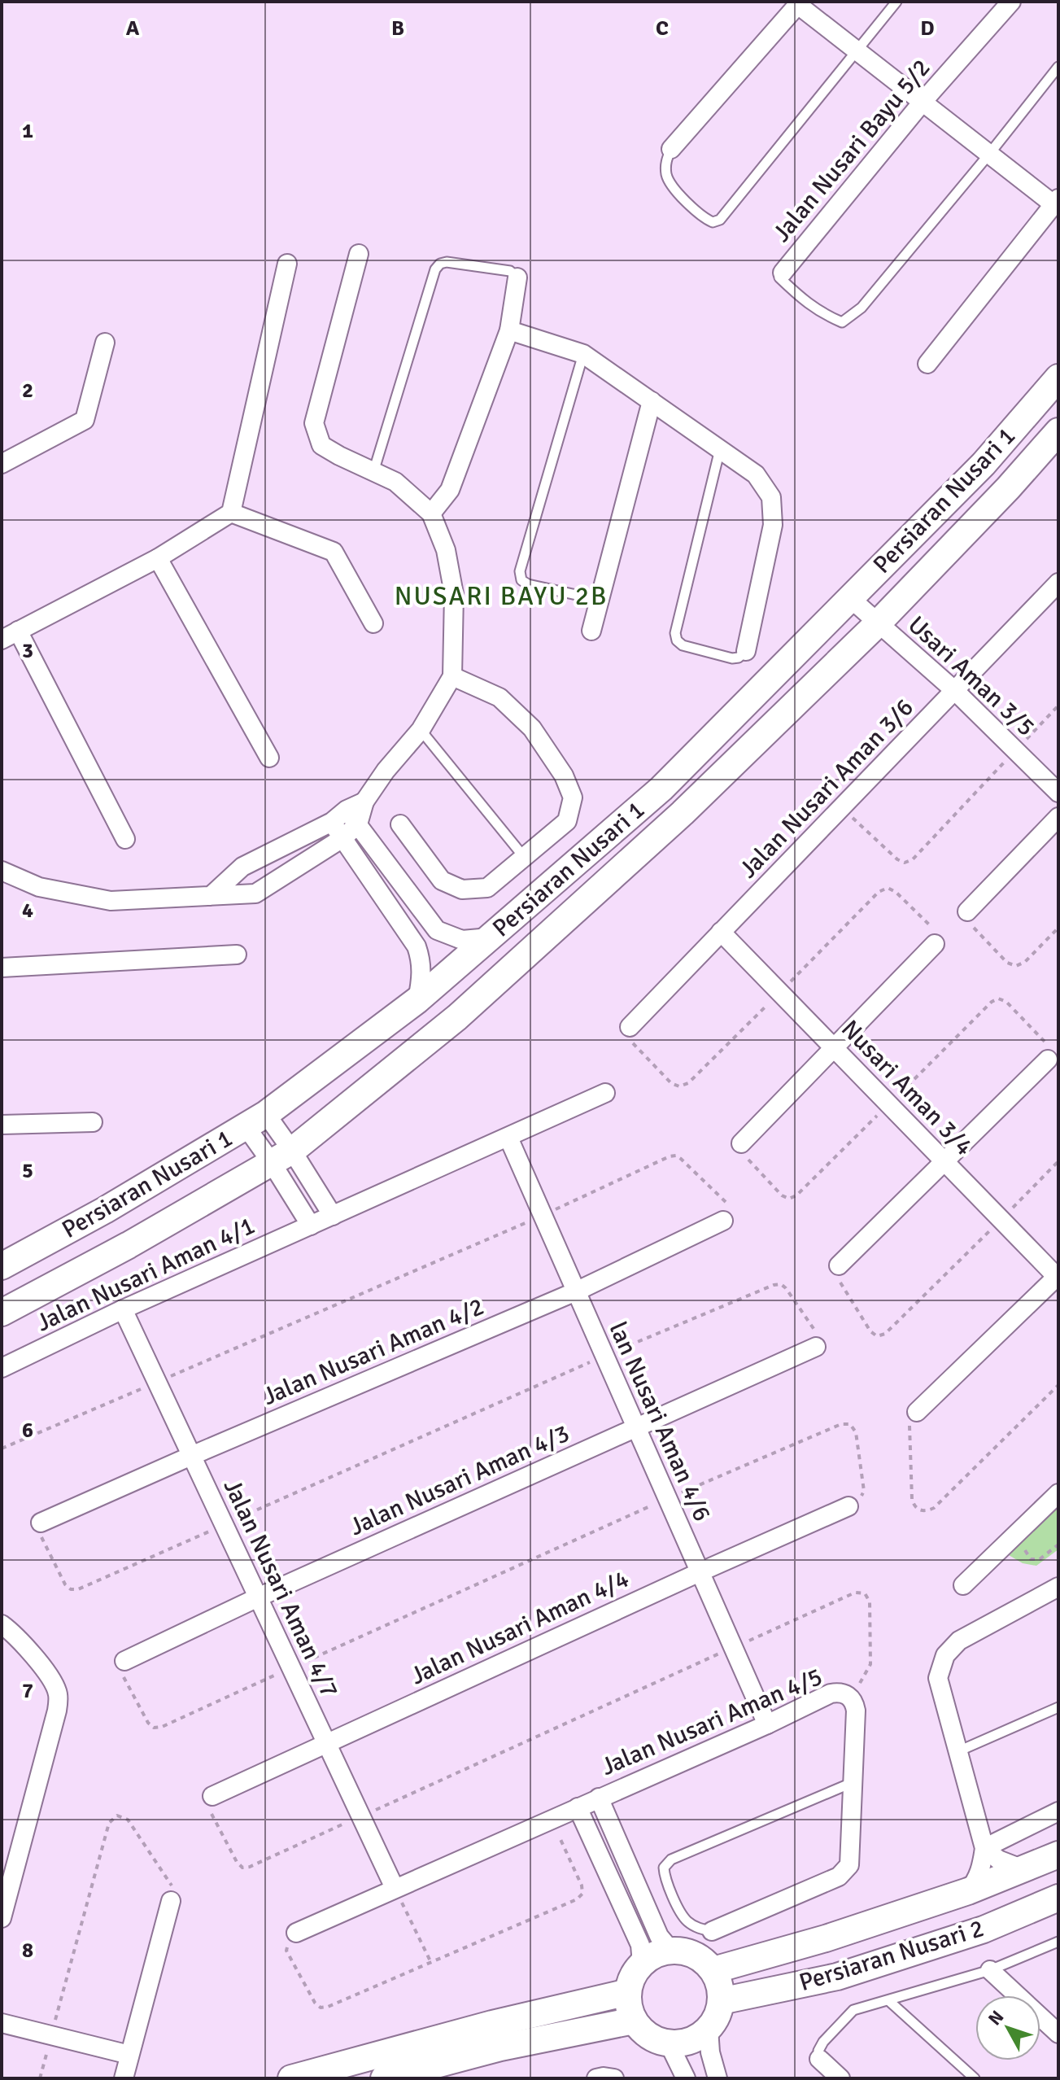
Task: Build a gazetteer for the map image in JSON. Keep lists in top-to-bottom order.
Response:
{
  "streets": {
    "main road": ["Persiaran Nusari 1", "Persiaran Nusari 2"],
    "street": [
      "Jalan Nusari Bayu 5/2",
      "Usari Aman 3/5",
      "Jalan Nusari Aman 3/6",
      "Nusari Aman 3/4",
      "Jalan Nusari Aman 4/1",
      "Jalan Nusari Aman 4/2",
      "lan Nusari Aman 4/6",
      "Jalan Nusari Aman 4/3",
      "Jalan Nusari Aman 4/7",
      "Jalan Nusari Aman 4/4",
      "Jalan Nusari Aman 4/5"
    ]
  },
  "crossings": [
    ["Persiaran Nusari 1", "Usari Aman 3/5"],
    ["Usari Aman 3/5", "Jalan Nusari Aman 3/6"],
    ["Jalan Nusari Aman 3/6", "Nusari Aman 3/4"],
    ["Jalan Nusari Aman 4/1", "Jalan Nusari Aman 4/7"],
    ["Jalan Nusari Aman 4/2", "lan Nusari Aman 4/6"],
    ["Jalan Nusari Aman 4/2", "Jalan Nusari Aman 4/7"],
    ["lan Nusari Aman 4/6", "Jalan Nusari Aman 4/3"],
    ["lan Nusari Aman 4/6", "Jalan Nusari Aman 4/4"],
    ["lan Nusari Aman 4/6", "Jalan Nusari Aman 4/5"],
    ["Jalan Nusari Aman 4/3", "Jalan Nusari Aman 4/7"],
    ["Jalan Nusari Aman 4/7", "Jalan Nusari Aman 4/4"],
    ["Jalan Nusari Aman 4/7", "Jalan Nusari Aman 4/5"]
  ],
  "districts": ["NUSARI BAYU 2B"],
  "north": "top left",
  "grid": {
    "columns": [
      "A",
      "B",
      "C",
      "D"
    ],
    "rows": [
      "1",
      "2",
      "3",
      "4",
      "5",
      "6",
      "7",
      "8"
    ]
  }
}
